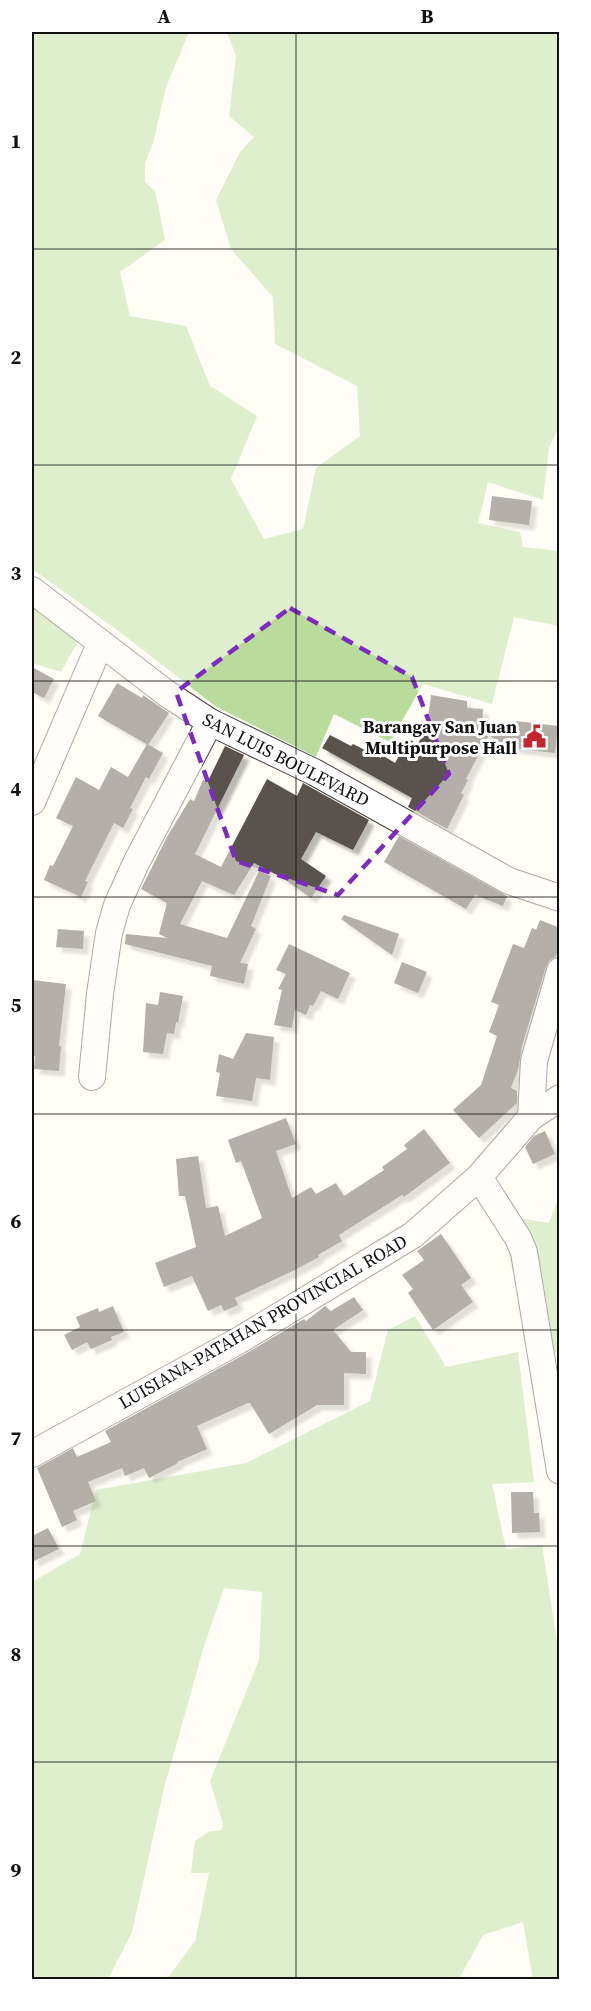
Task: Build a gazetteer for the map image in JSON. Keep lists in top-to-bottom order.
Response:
{
  "streets": {
    "street": ["SAN LUIS BOULEVARD", "LUISIANA-PATAHAN PROVINCIAL ROAD"]
  },
  "places": {
    "public building": ["Barangay San Juan Multipurpose Hall"]
  },
  "grid": {
    "columns": ["A", "B"],
    "rows": [
      "1",
      "2",
      "3",
      "4",
      "5",
      "6",
      "7",
      "8",
      "9"
    ]
  }
}
